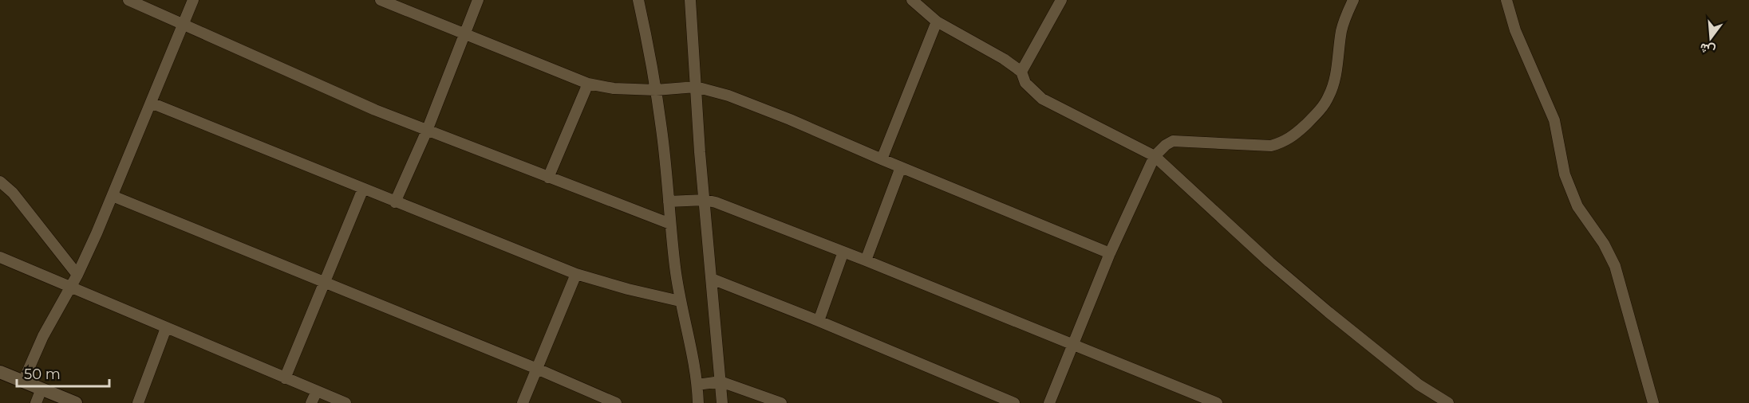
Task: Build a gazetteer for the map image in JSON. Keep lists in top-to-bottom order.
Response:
{
  "scale_bar": "50 m",
  "north": "bottom"
}
